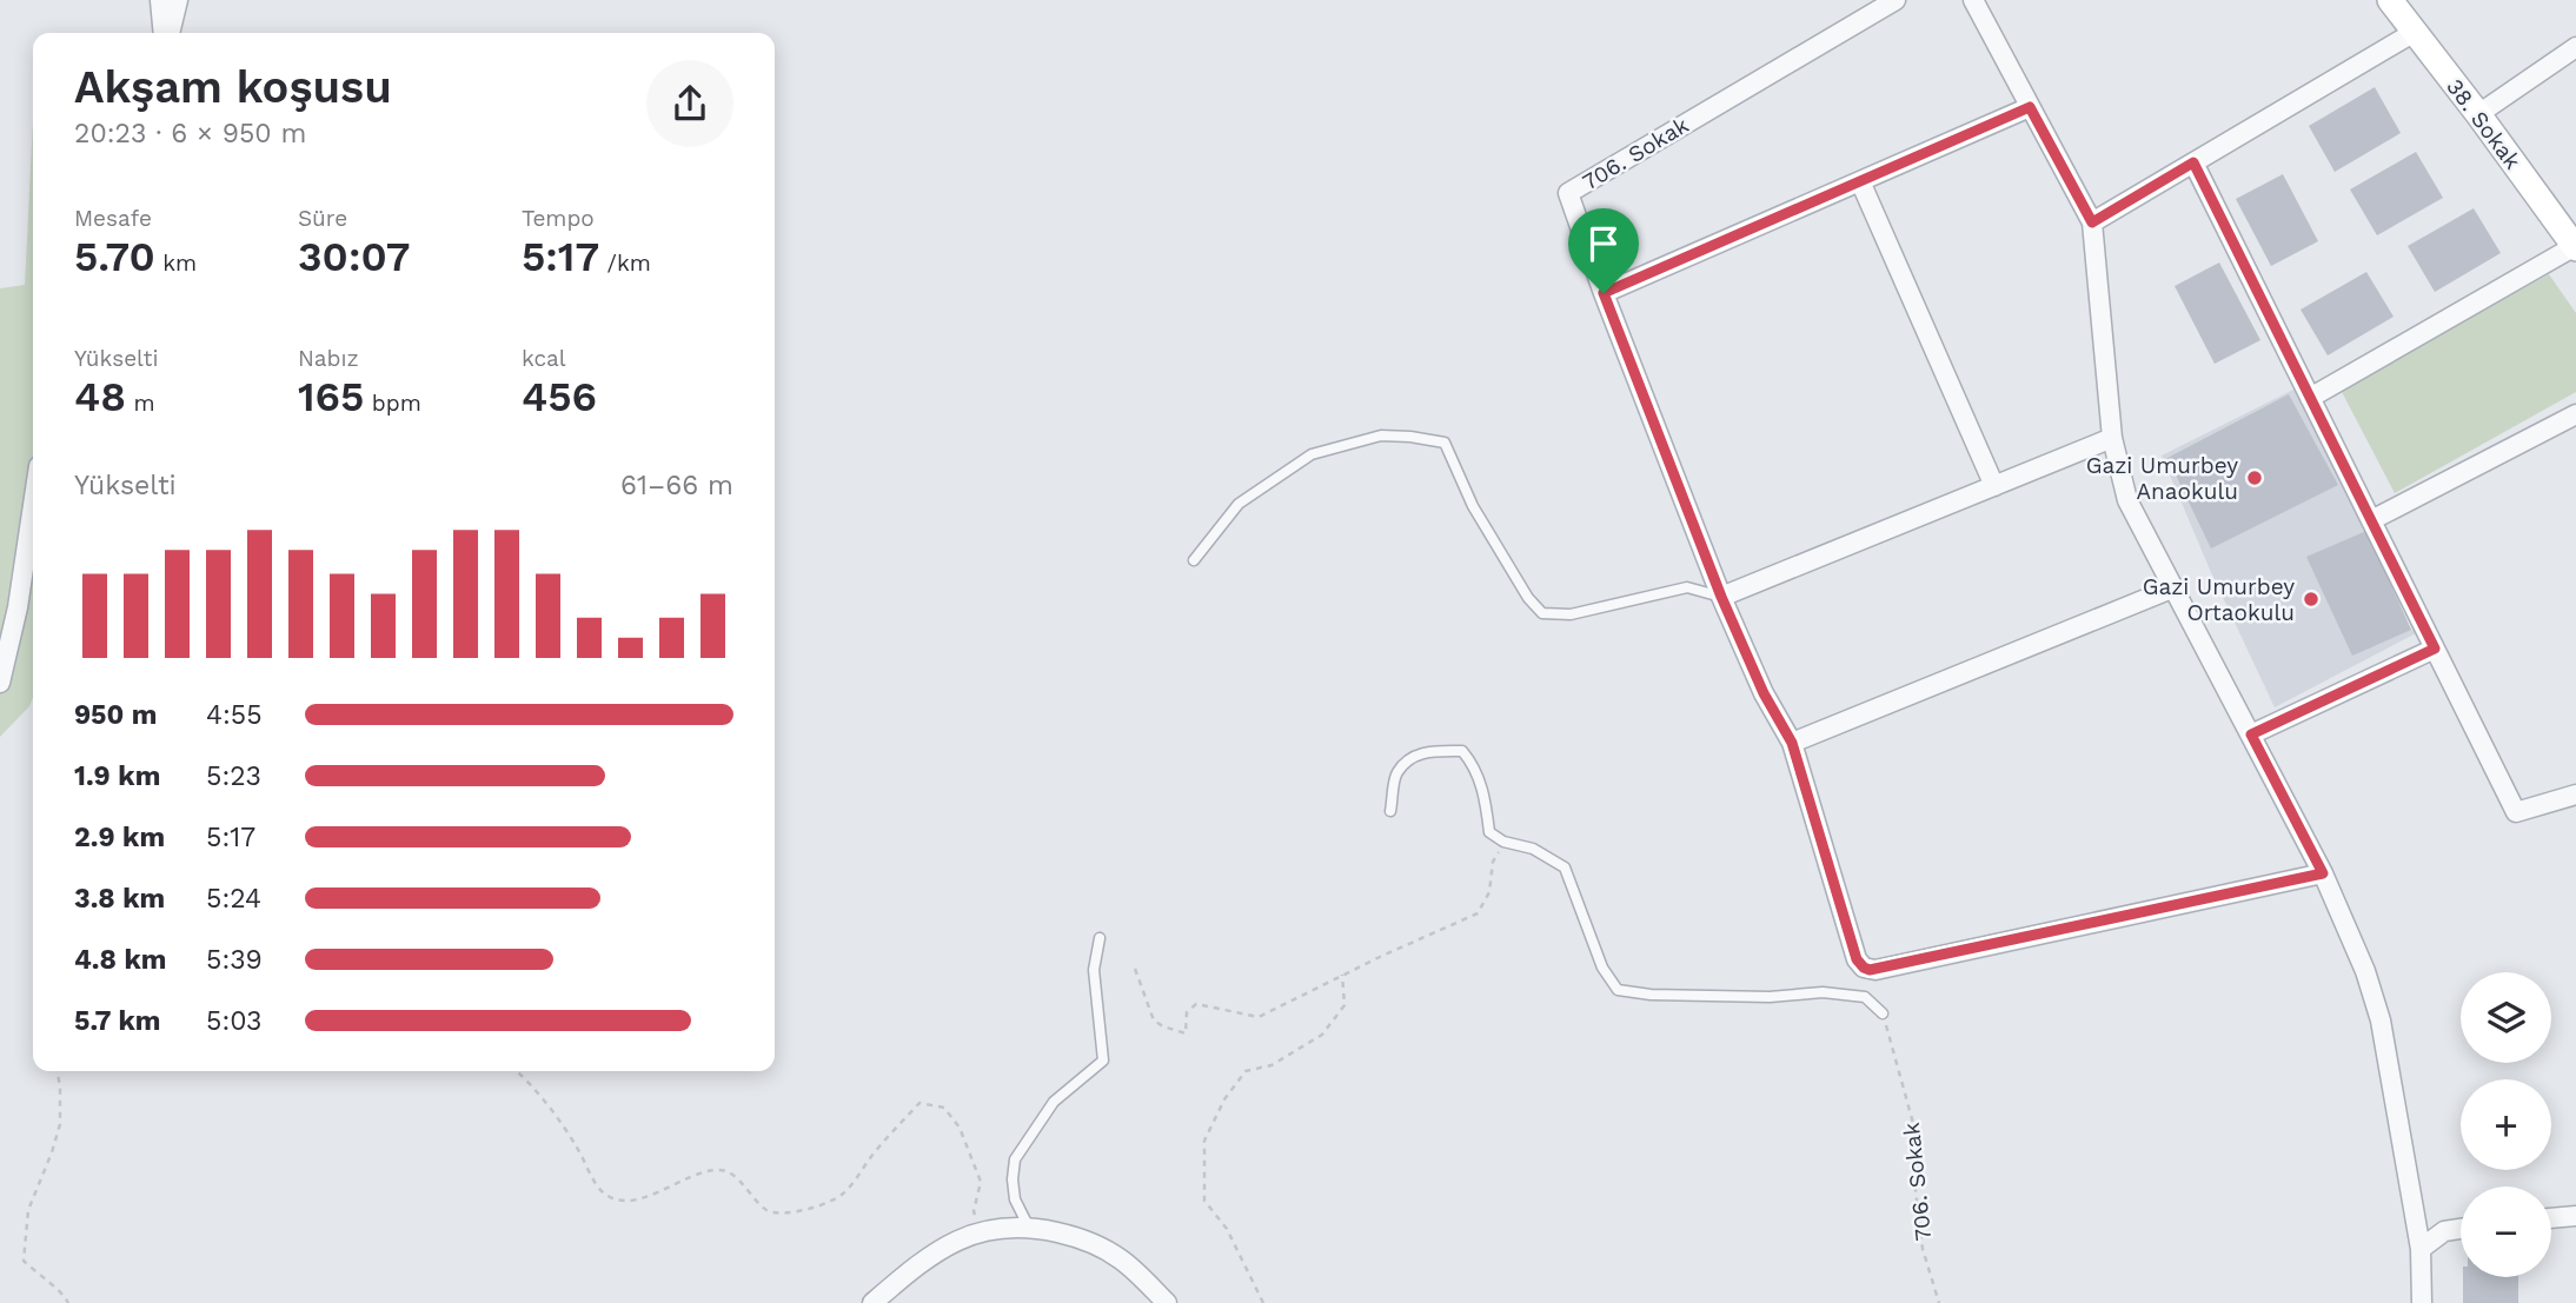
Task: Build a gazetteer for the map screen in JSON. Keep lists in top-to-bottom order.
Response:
{
  "streets": {
    "street": ["38. Sokak", "706. Sokak"]
  },
  "places": ["Gazi Umurbey Anaokulu", "Gazi Umurbey Ortaokulu"],
  "page": {
    "heading": ["Akşam koşusu", "20:23 · 6 × 950 m"],
    "stats": [
      ["Mesafe", "5.70 km"],
      ["Süre", "30:07"],
      ["Tempo", "5:17 /km"],
      ["Yükselti", "48 m"],
      ["Nabız", "165 bpm"],
      ["kcal", "456"]
    ],
    "chart": ["Yükselti", "61–66 m"],
    "list": [
      {
        "name": "950 m",
        "note": "4:55"
      },
      {
        "name": "1.9 km",
        "note": "5:23"
      },
      {
        "name": "2.9 km",
        "note": "5:17"
      },
      {
        "name": "3.8 km",
        "note": "5:24"
      },
      {
        "name": "4.8 km",
        "note": "5:39"
      },
      {
        "name": "5.7 km",
        "note": "5:03"
      }
    ],
    "map_buttons": ["+", "−"]
  }
}
